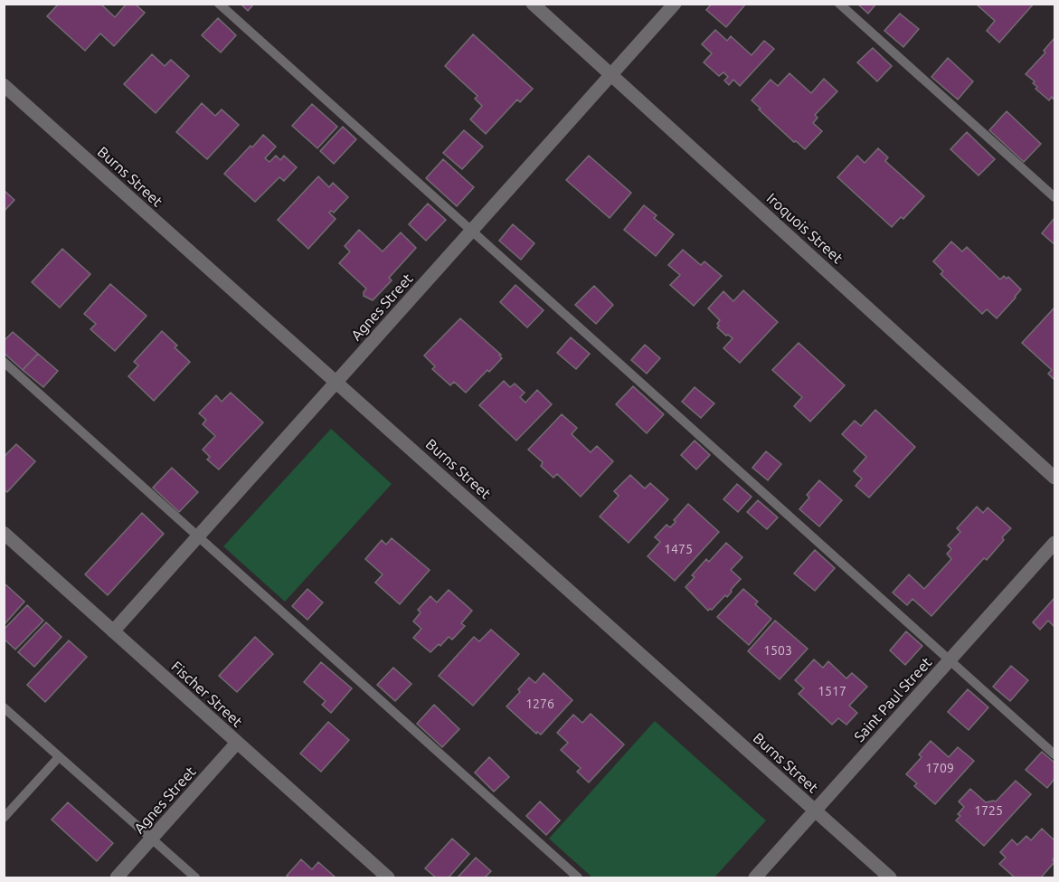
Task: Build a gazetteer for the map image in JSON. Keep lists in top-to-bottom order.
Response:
{
  "streets": {
    "street": [
      "Burns Street",
      "Iroquois Street",
      "Agnes Street",
      "Fischer Street",
      "Saint Paul Street"
    ]
  },
  "crossings": [
    ["Burns Street", "Agnes Street"],
    ["Burns Street", "Saint Paul Street"],
    ["Iroquois Street", "Agnes Street"],
    ["Agnes Street", "Fischer Street"]
  ],
  "house_numbers": [
    "1475",
    "1503",
    "1517",
    "1276",
    "1709",
    "1725"
  ]
}
